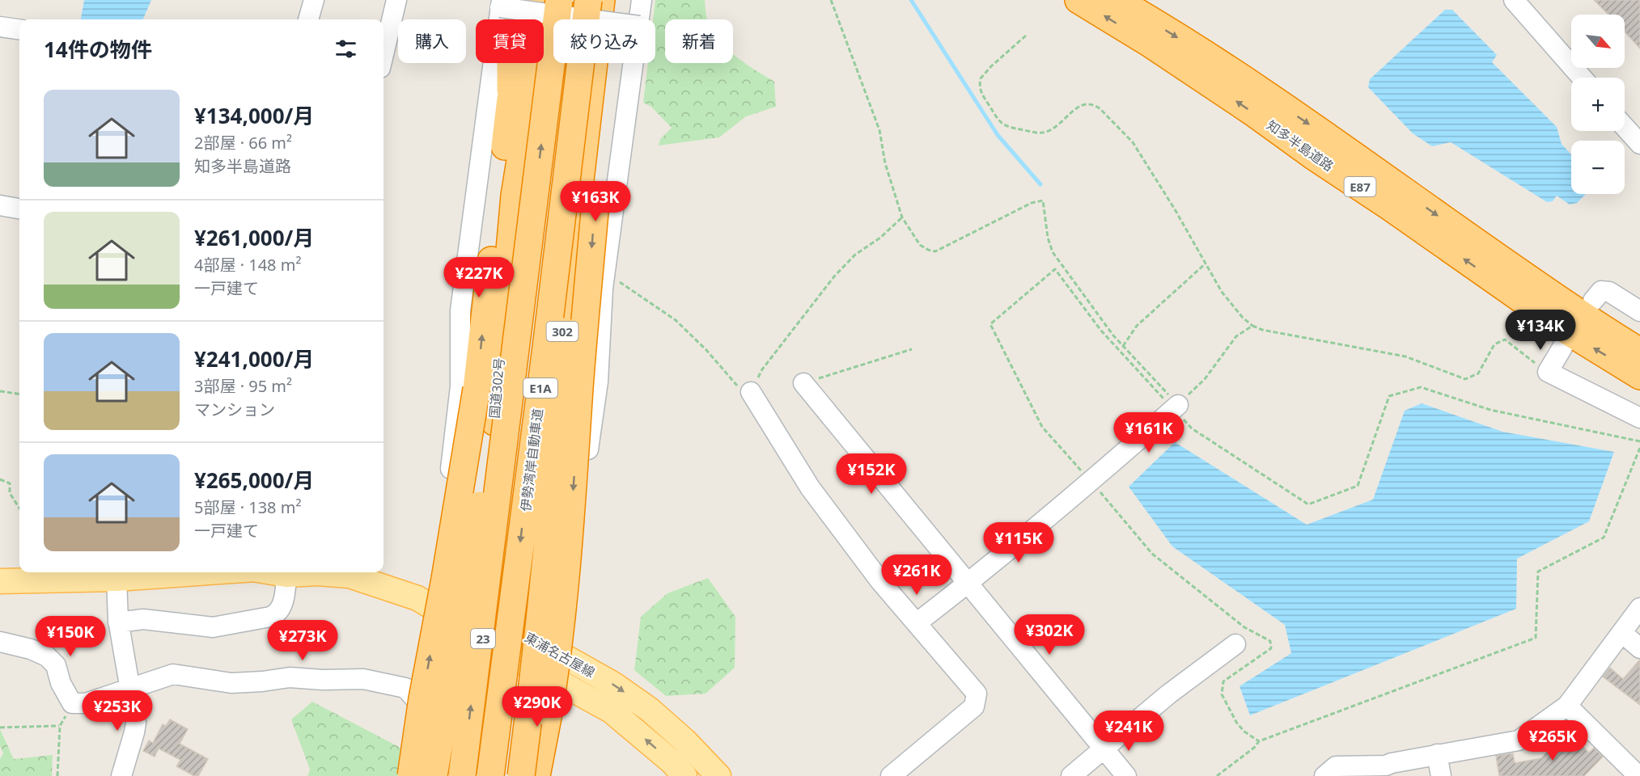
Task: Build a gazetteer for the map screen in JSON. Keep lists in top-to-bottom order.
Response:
{
  "streets": {
    "highway": [
      "知多半島道路",
      "E87",
      "302",
      "国道302号",
      "E1A",
      "伊勢湾岸自動車道"
    ],
    "main road": ["23", "東浦名古屋線"]
  },
  "crossings": [
    ["302", "東浦名古屋線"],
    ["国道302号", "東浦名古屋線"]
  ],
  "north": "bottom right",
  "page": {
    "map_buttons": ["+", "−"],
    "chip": [
      "購入",
      "賃貸",
      "絞り込み",
      "新着"
    ],
    "heading": "14件の物件",
    "list": [
      {
        "name": "¥134,000/月",
        "note": "2部屋 · 66 m² · 知多半島道路"
      },
      {
        "name": "¥261,000/月",
        "note": "4部屋 · 148 m² · 一戸建て"
      },
      {
        "name": "¥241,000/月",
        "note": "3部屋 · 95 m² · マンション"
      },
      {
        "name": "¥265,000/月",
        "note": "5部屋 · 138 m² · 一戸建て"
      }
    ],
    "price": [
      "¥163K",
      "¥227K",
      "¥134K",
      "¥161K",
      "¥152K",
      "¥115K",
      "¥261K",
      "¥302K",
      "¥150K",
      "¥273K",
      "¥290K",
      "¥253K",
      "¥241K",
      "¥265K"
    ]
  }
}
